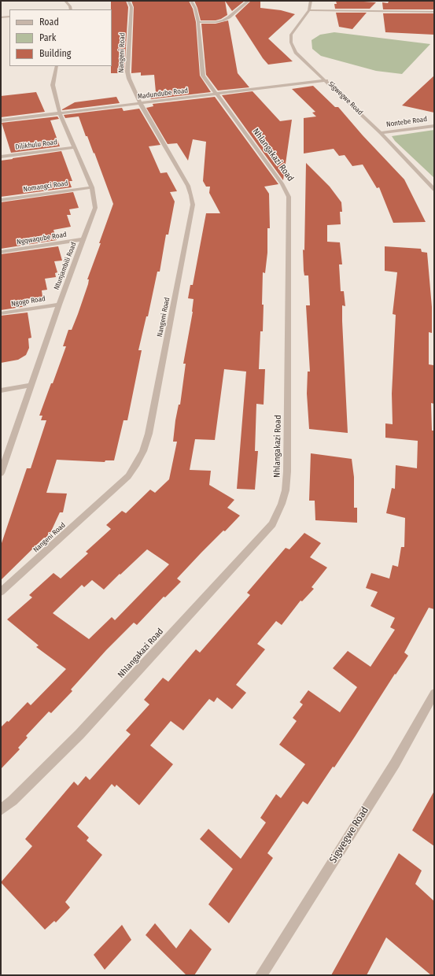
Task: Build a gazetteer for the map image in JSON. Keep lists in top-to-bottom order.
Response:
{
  "streets": {
    "street": [
      "Nangeni Road",
      "Madundube Road",
      "Sigwegwe Road",
      "Nontebe Road",
      "Dilikhulu Road",
      "Nhlangakazi Road",
      "Nomangci Road",
      "Ngqwaqube Road",
      "Ntunjambili Road",
      "Ngogo Road"
    ]
  },
  "crossings": [
    ["Nangeni Road", "Madundube Road"],
    ["Madundube Road", "Sigwegwe Road"],
    ["Madundube Road", "Nhlangakazi Road"],
    ["Madundube Road", "Ntunjambili Road"],
    ["Sigwegwe Road", "Nontebe Road"],
    ["Dilikhulu Road", "Ntunjambili Road"],
    ["Nomangci Road", "Ntunjambili Road"],
    ["Ngqwaqube Road", "Ntunjambili Road"],
    ["Ntunjambili Road", "Ngogo Road"]
  ],
  "legend": ["Road", "Park", "Building"]
}
